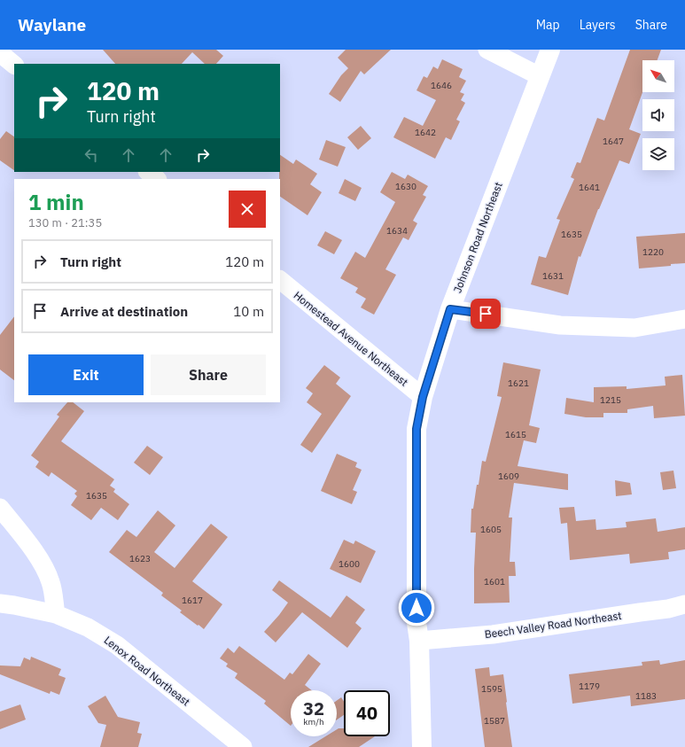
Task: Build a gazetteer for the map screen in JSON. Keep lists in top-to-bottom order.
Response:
{
  "streets": {
    "street": [
      "Johnson Road Northeast",
      "Homestead Avenue Northeast",
      "Beech Valley Road Northeast",
      "Lenox Road Northeast"
    ]
  },
  "crossings": [
    ["Johnson Road Northeast", "Homestead Avenue Northeast"],
    ["Johnson Road Northeast", "Beech Valley Road Northeast"]
  ],
  "house_numbers": [
    "1646",
    "1642",
    "1647",
    "1630",
    "1641",
    "1634",
    "1635",
    "1220",
    "1631",
    "1621",
    "1215",
    "1615",
    "1609",
    "1635",
    "1605",
    "1623",
    "1600",
    "1601",
    "1617",
    "1179",
    "1595",
    "1183",
    "1587"
  ],
  "north": "top left",
  "page": {
    "header": "Waylane",
    "nav": ["Map", "Layers", "Share"],
    "turn": ["120 m", "Turn right"],
    "heading": ["1 min", "130 m · 21:35"],
    "list": [
      {
        "name": "Turn right",
        "value": "120 m"
      },
      {
        "name": "Arrive at destination",
        "value": "10 m"
      }
    ],
    "buttons": ["Exit", "Share"],
    "speed": "32 km/h",
    "limit": "40"
  }
}
